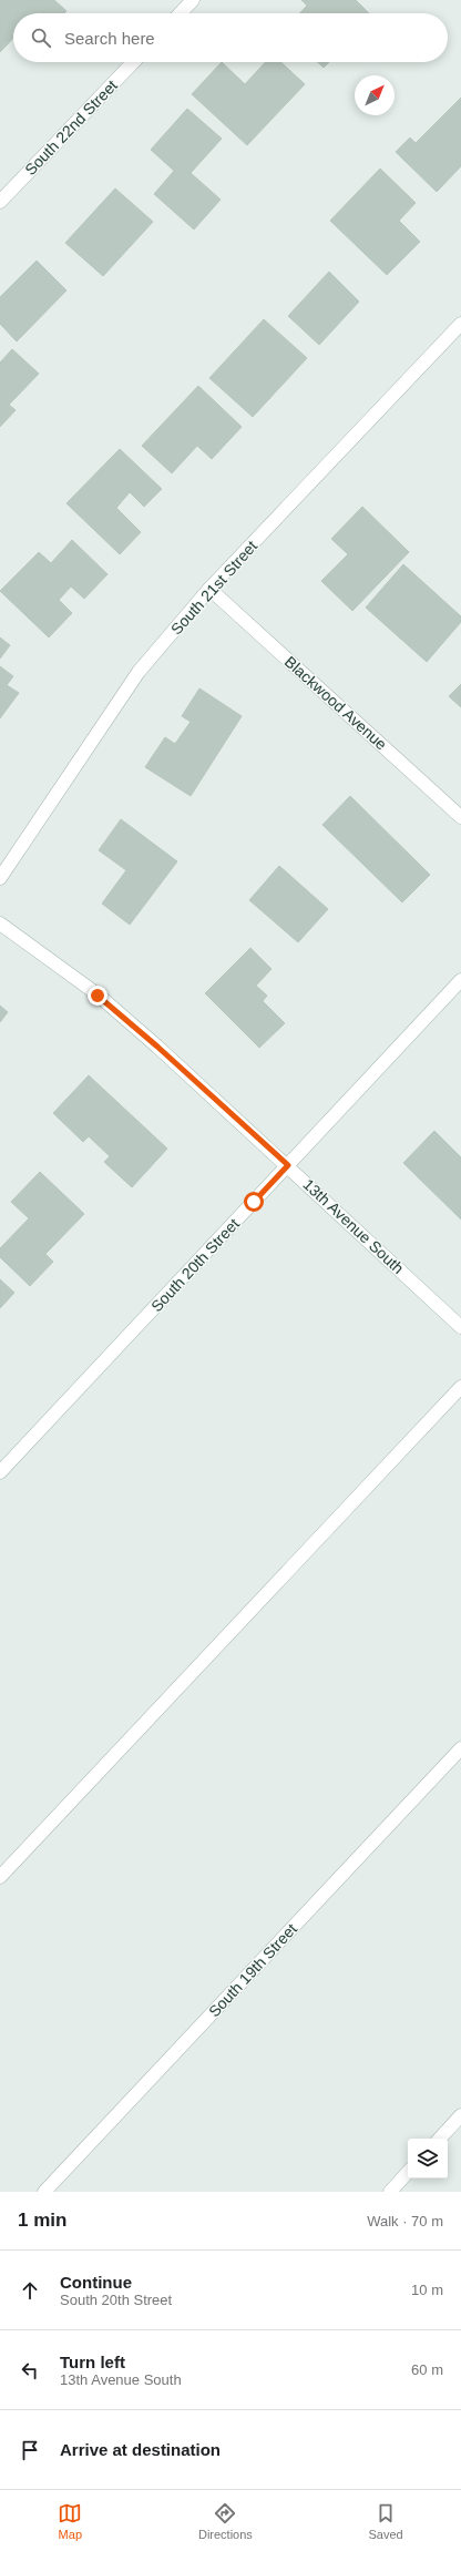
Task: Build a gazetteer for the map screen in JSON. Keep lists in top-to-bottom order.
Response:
{
  "streets": {
    "street": [
      "South 22nd Street",
      "South 21st Street",
      "Blackwood Avenue",
      "13th Avenue South",
      "South 20th Street",
      "South 19th Street"
    ]
  },
  "crossings": [
    ["South 21st Street", "Blackwood Avenue"],
    ["13th Avenue South", "South 20th Street"]
  ],
  "north": "top right",
  "page": {
    "search": "Search here",
    "heading": ["1 min", "Walk · 70 m"],
    "list": [
      ["Continue", "South 20th Street", "10 m"],
      ["Turn left", "13th Avenue South", "60 m"],
      "Arrive at destination"
    ],
    "nav": ["Map", "Directions", "Saved"]
  }
}
